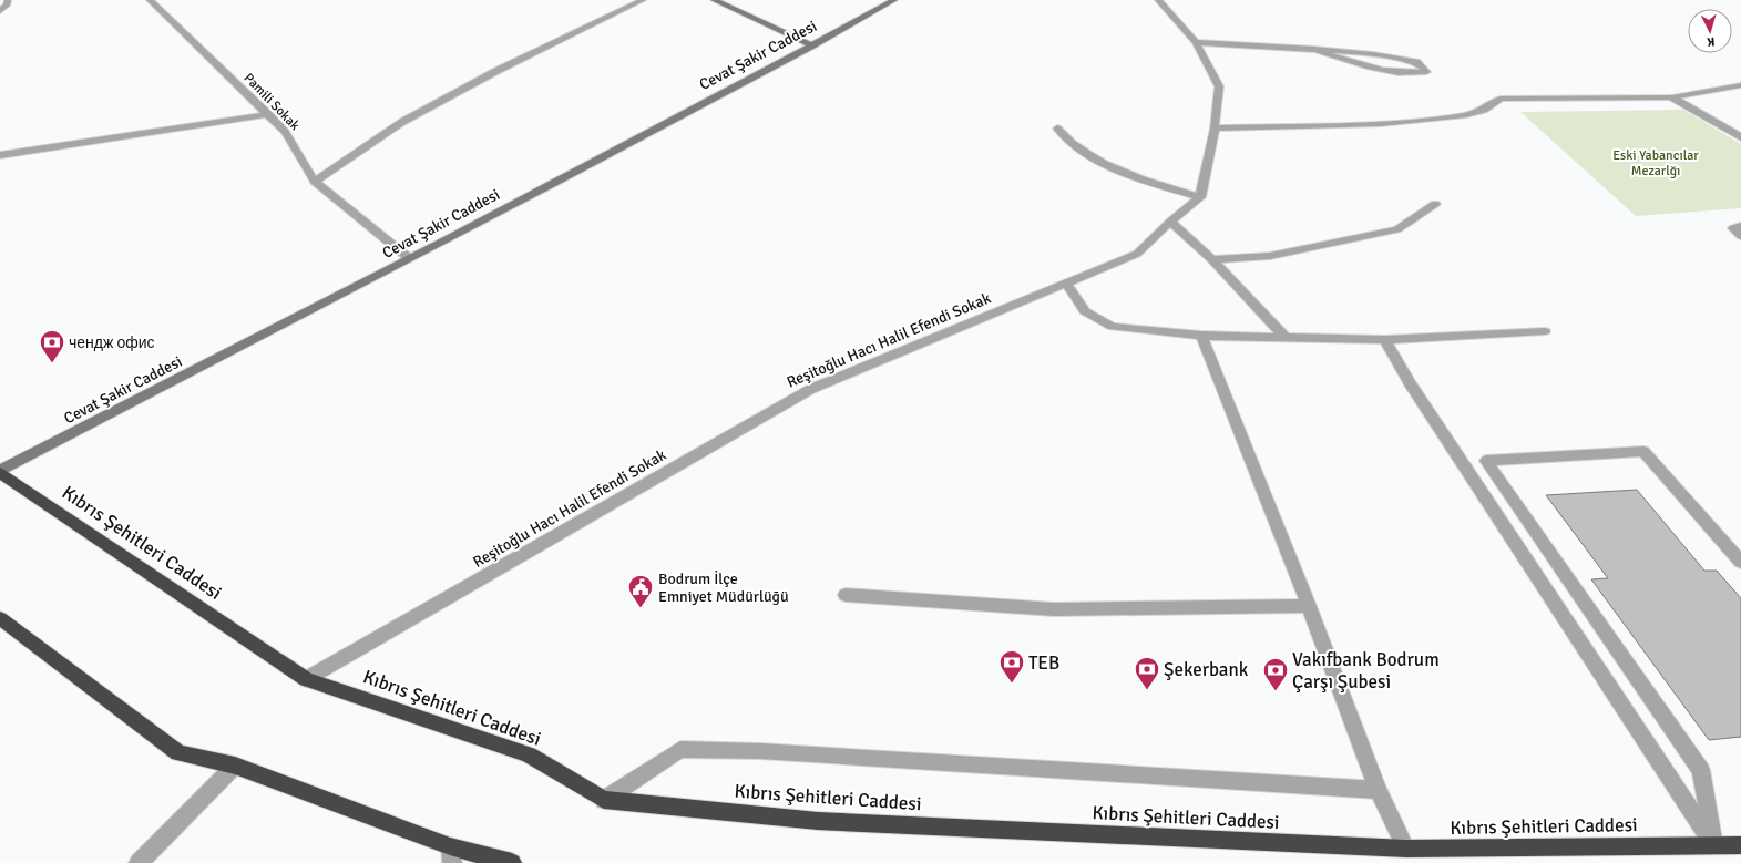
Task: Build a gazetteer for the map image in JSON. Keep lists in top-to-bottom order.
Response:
{
  "streets": {
    "highway": ["Kıbrıs Şehitleri Caddesi"],
    "main road": ["Cevat Şakir Caddesi"],
    "street": ["Pamili Sokak", "Reşitoğlu Hacı Halil Efendi Sokak"]
  },
  "crossings": [
    ["Cevat Şakir Caddesi", "Pamili Sokak"],
    ["Cevat Şakir Caddesi", "Kıbrıs Şehitleri Caddesi"],
    ["Reşitoğlu Hacı Halil Efendi Sokak", "Kıbrıs Şehitleri Caddesi"]
  ],
  "parks": ["Eski Yabancılar Mezarlğı"],
  "places": {
    "bank": [
      "чендж офис",
      "TEB",
      "Şekerbank",
      "Vakıfbank Bodrum Çarşı Şubesi"
    ],
    "public building": ["Bodrum İlçe Emniyet Müdürlüğü"]
  },
  "north": "bottom"
}
